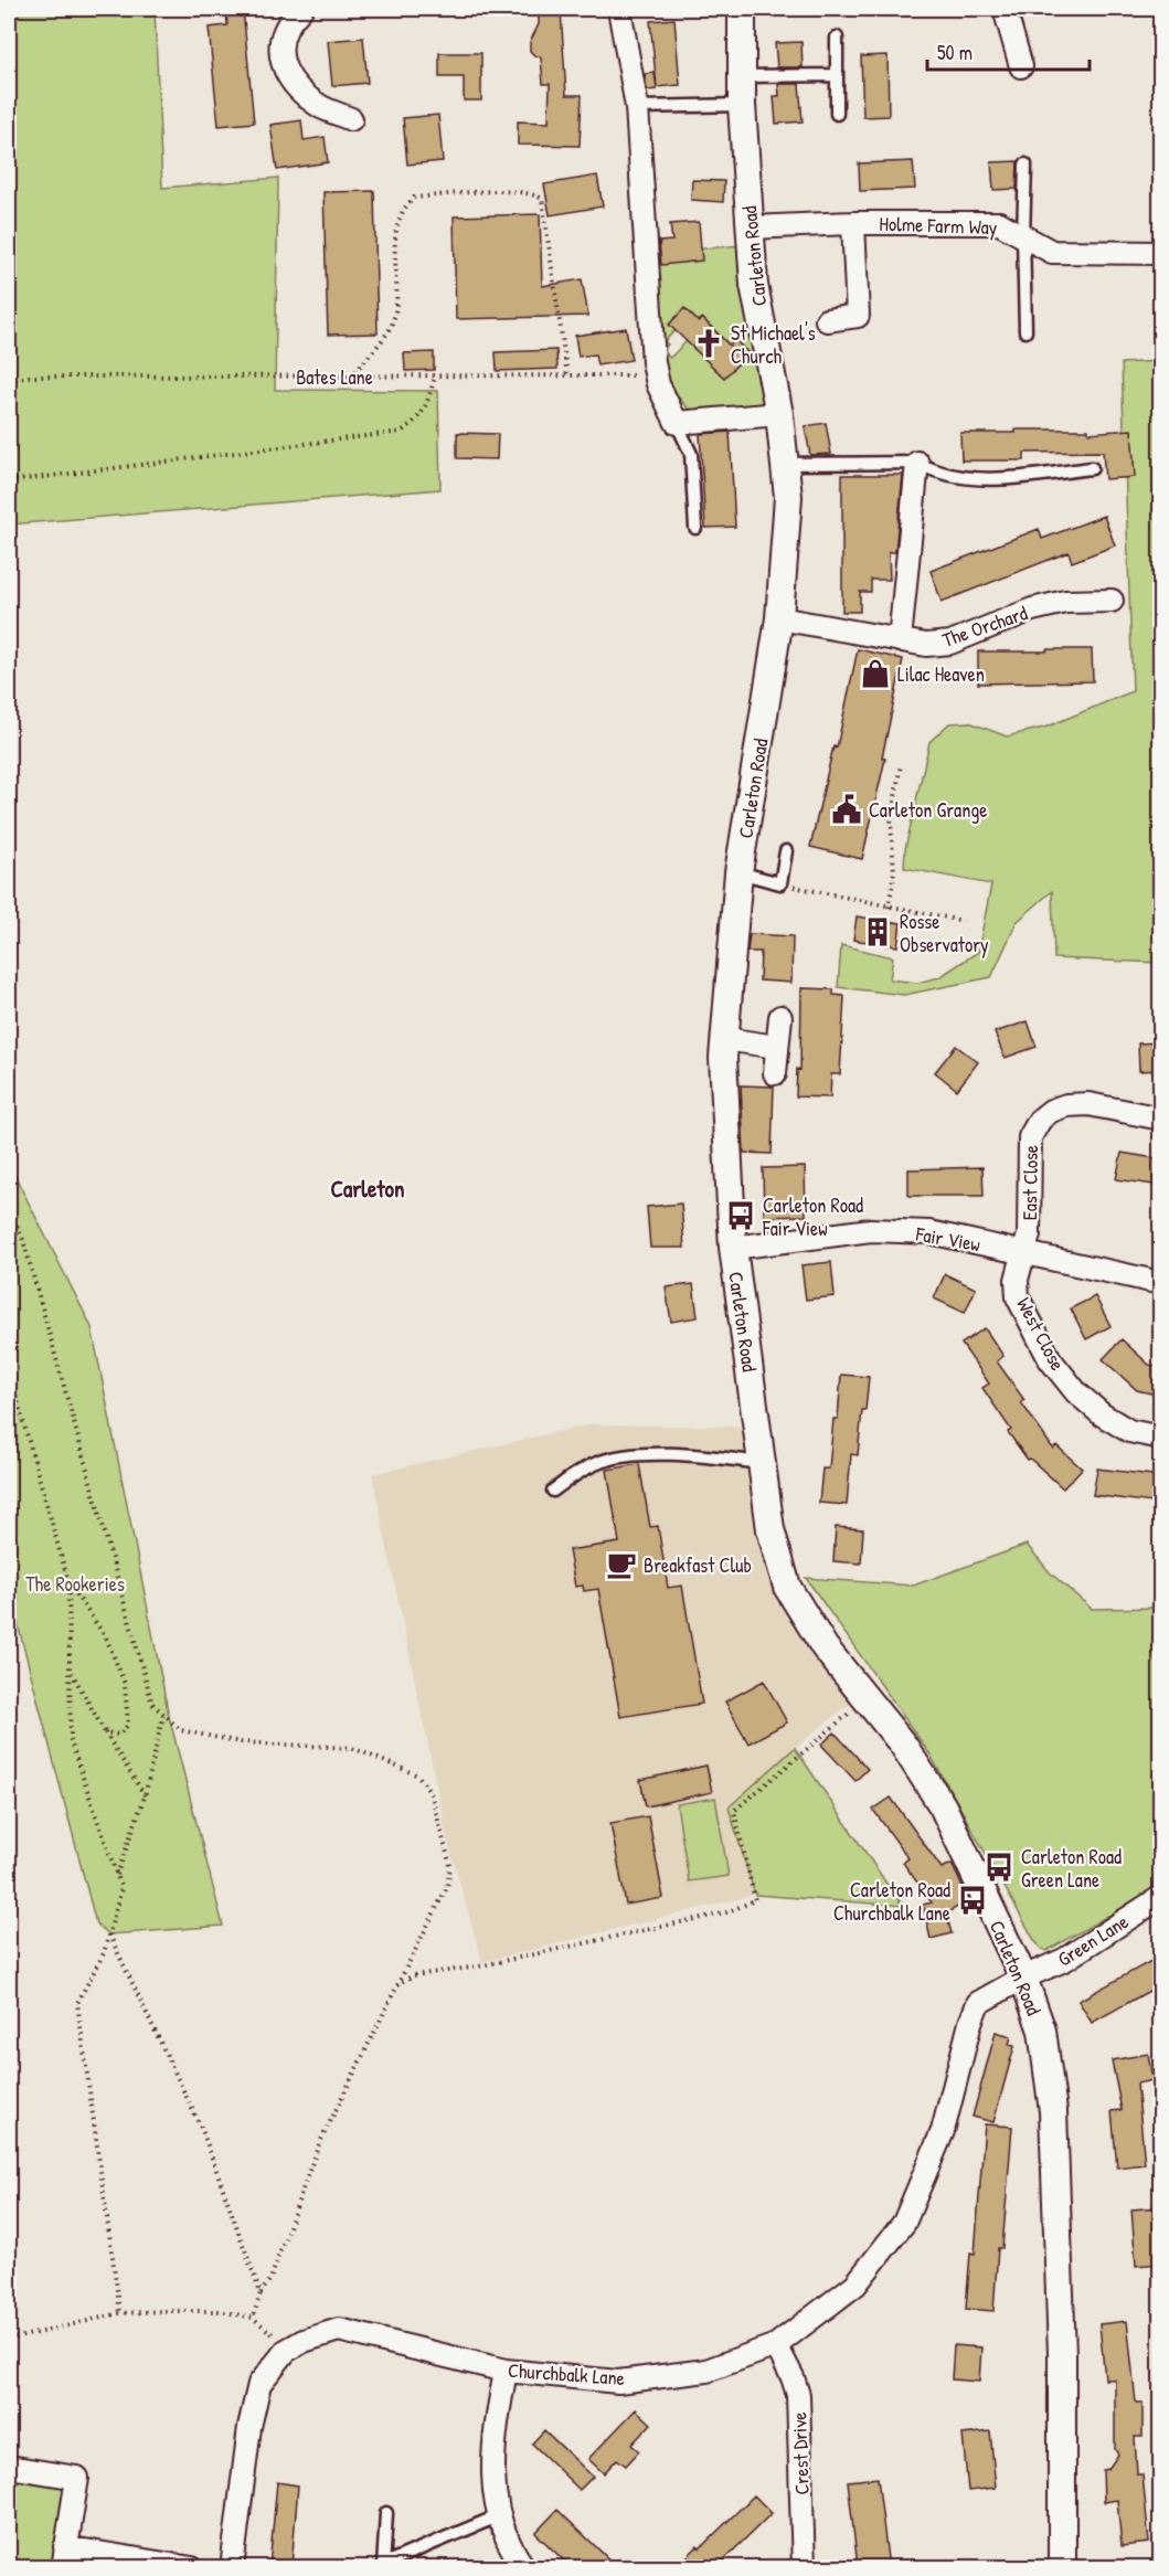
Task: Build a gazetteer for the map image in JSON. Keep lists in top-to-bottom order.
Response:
{
  "streets": {
    "street": [
      "Holme Farm Way",
      "Carleton Road",
      "The Orchard",
      "East Close",
      "Fair View",
      "West Close",
      "Green Lane",
      "Churchbalk Lane",
      "Crest Drive"
    ],
    "path": ["Bates Lane"]
  },
  "crossings": [
    ["Holme Farm Way", "Carleton Road"],
    ["Carleton Road", "The Orchard"],
    ["Carleton Road", "Fair View"],
    ["Carleton Road", "Green Lane"],
    ["Carleton Road", "Churchbalk Lane"],
    ["East Close", "Fair View"],
    ["East Close", "West Close"],
    ["Fair View", "West Close"],
    ["Green Lane", "Churchbalk Lane"],
    ["Churchbalk Lane", "Crest Drive"]
  ],
  "districts": ["Carleton"],
  "parks": ["The Rookeries"],
  "places": {
    "church": ["St Michael's Church"],
    "shop": ["Lilac Heaven"],
    "public building": ["Carleton Grange"],
    "building": ["Rosse Observatory"],
    "bus stop": ["Carleton Road Fair View", "Carleton Road Green Lane", "Carleton Road Churchbalk Lane"],
    "cafe": ["Breakfast Club"]
  },
  "scale_bar": "50 m"
}
